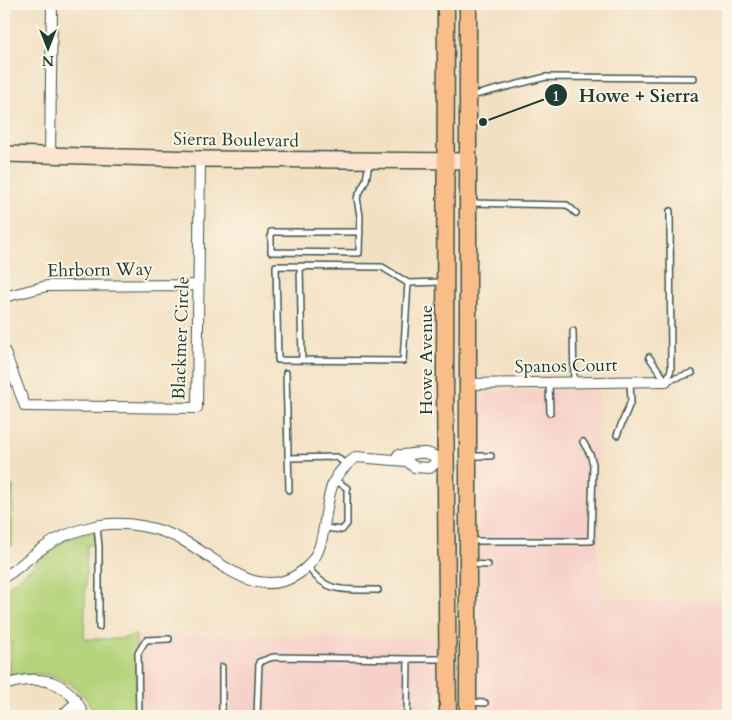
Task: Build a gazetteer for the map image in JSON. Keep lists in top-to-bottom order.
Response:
{
  "streets": {
    "main road": ["Howe Avenue"],
    "street": [
      "Sierra Boulevard",
      "Ehrborn Way",
      "Blackmer Circle",
      "Spanos Court"
    ]
  },
  "crossings": [
    ["Sierra Boulevard", "Blackmer Circle"],
    ["Sierra Boulevard", "Howe Avenue"],
    ["Ehrborn Way", "Blackmer Circle"]
  ],
  "places": ["Howe + Sierra"],
  "north": "bottom"
}
